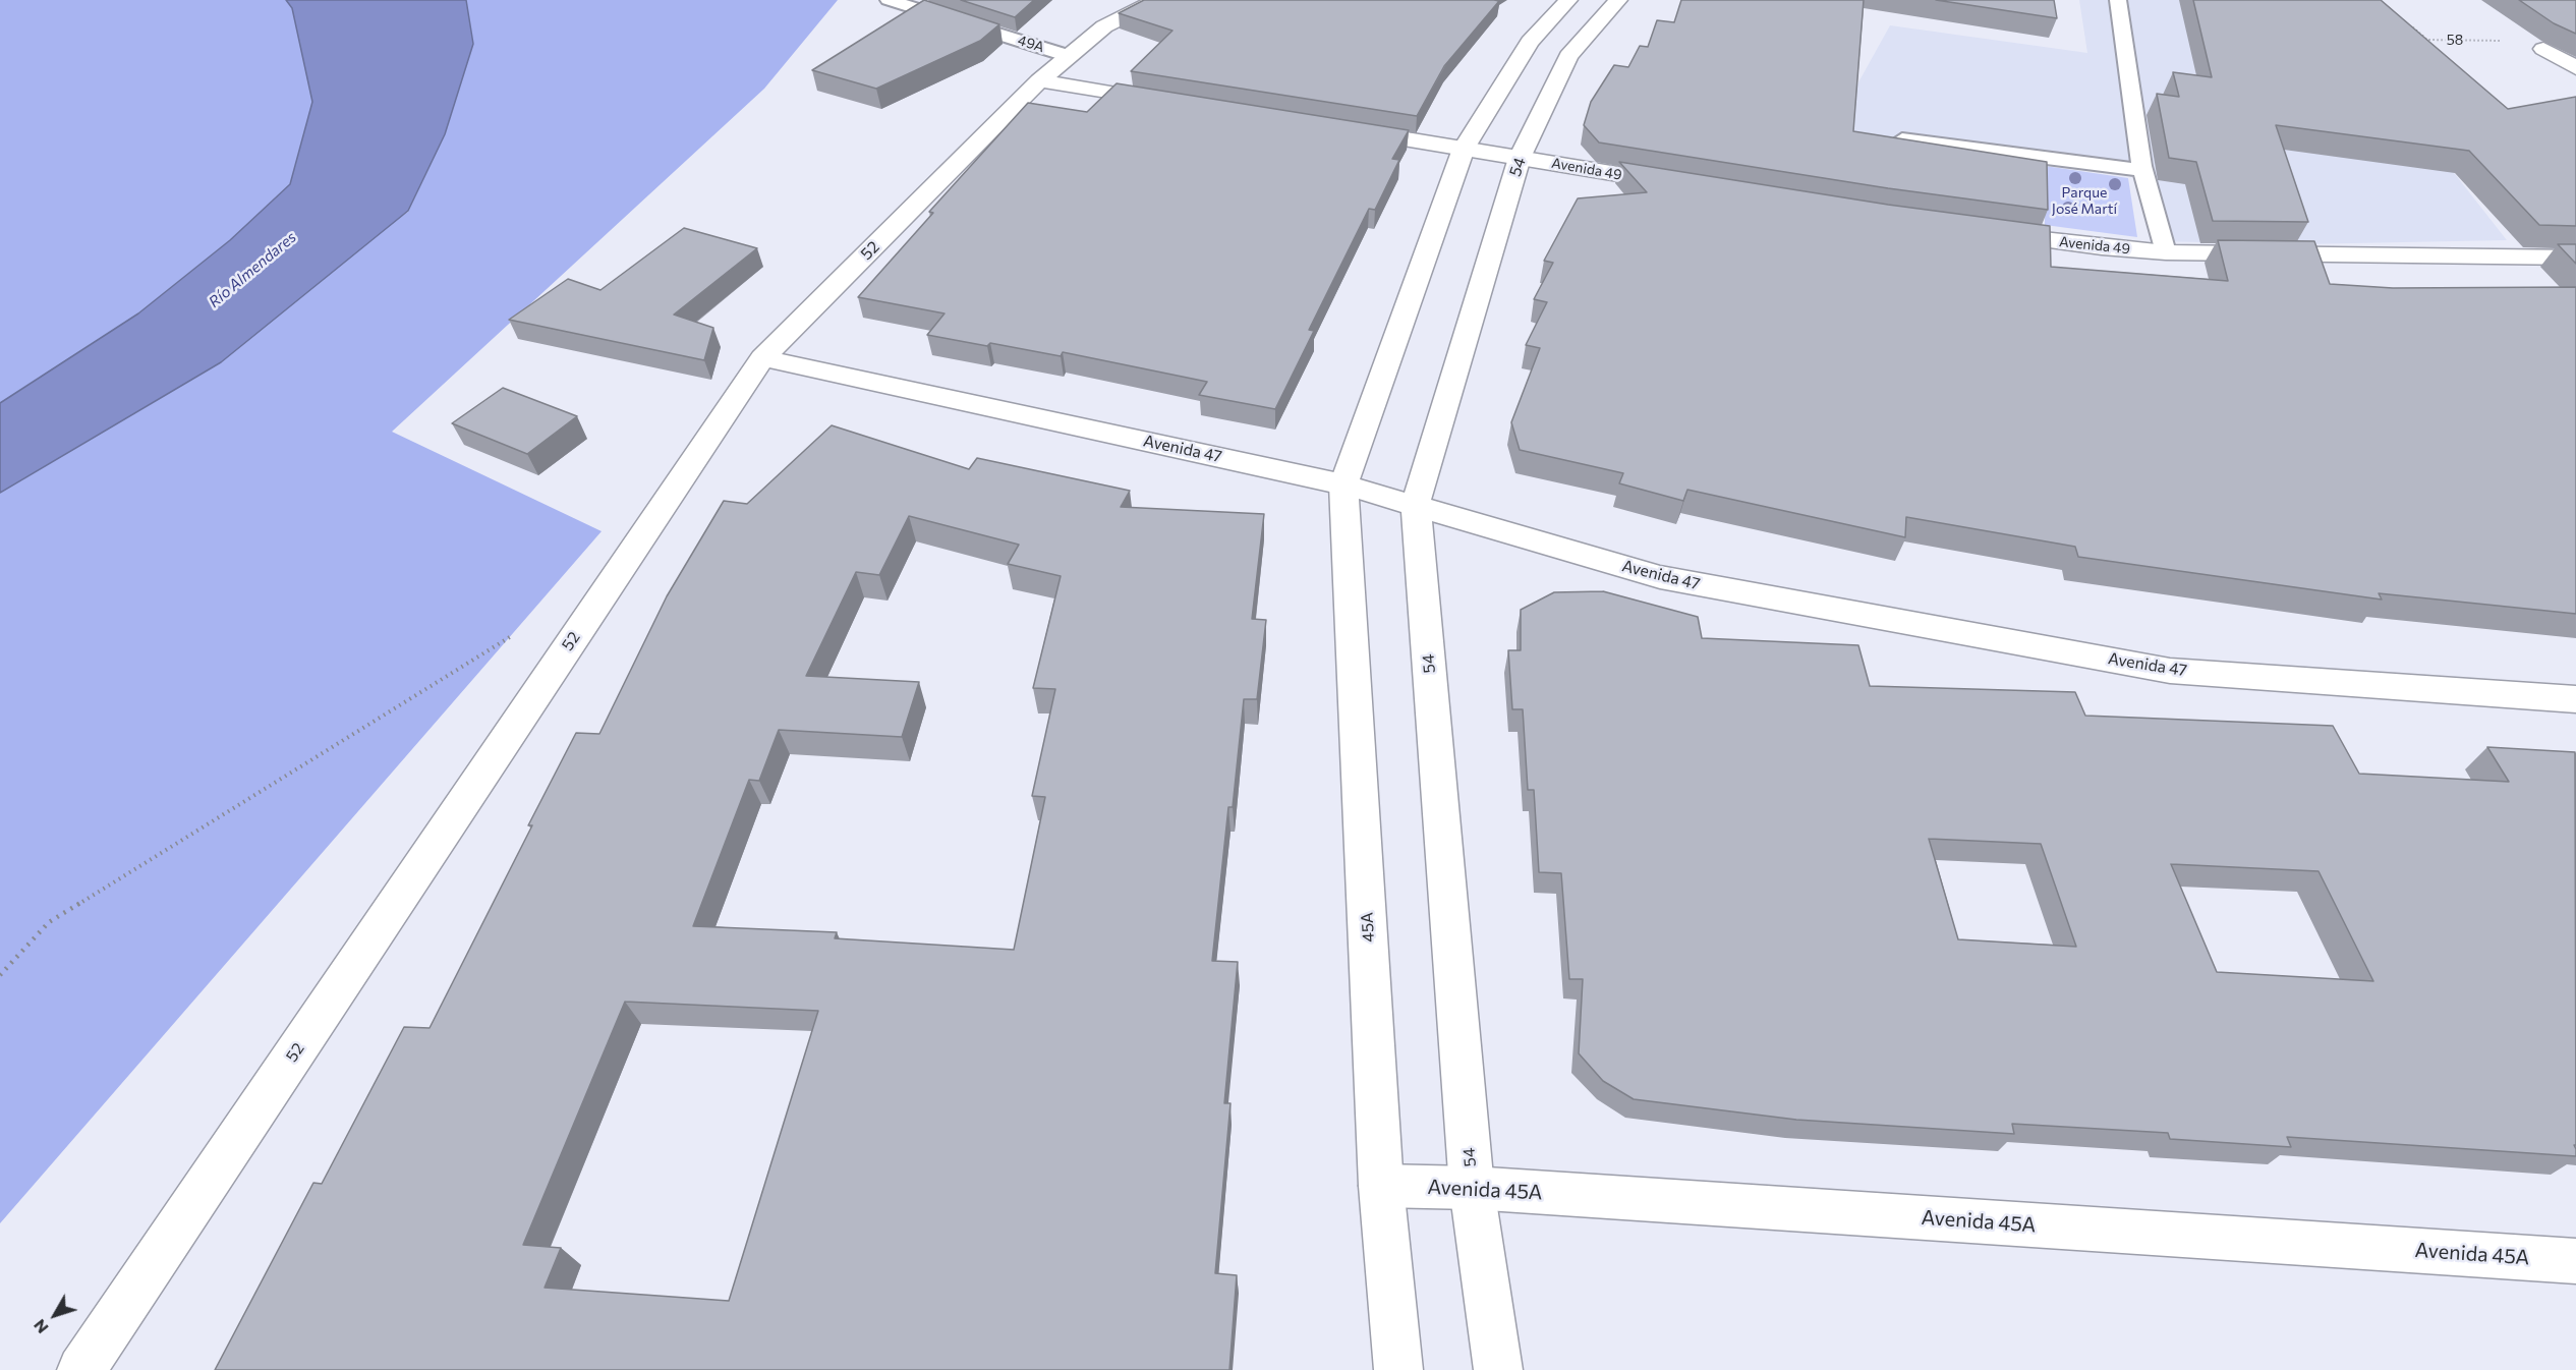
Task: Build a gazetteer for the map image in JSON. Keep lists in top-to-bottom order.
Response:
{
  "streets": {
    "street": [
      "54",
      "Avenida 49",
      "52",
      "Avenida 47",
      "45A",
      "Avenida 45A"
    ],
    "lane": ["49A"],
    "path": ["58"]
  },
  "crossings": [
    ["49A", "52"],
    ["54", "Avenida 49"],
    ["54", "Avenida 47"],
    ["54", "Avenida 45A"],
    ["52", "Avenida 47"],
    ["Avenida 47", "45A"],
    ["45A", "Avenida 45A"]
  ],
  "water": ["Río Almendares"],
  "parks": ["Parque José Martí"],
  "north": "bottom left"
}
